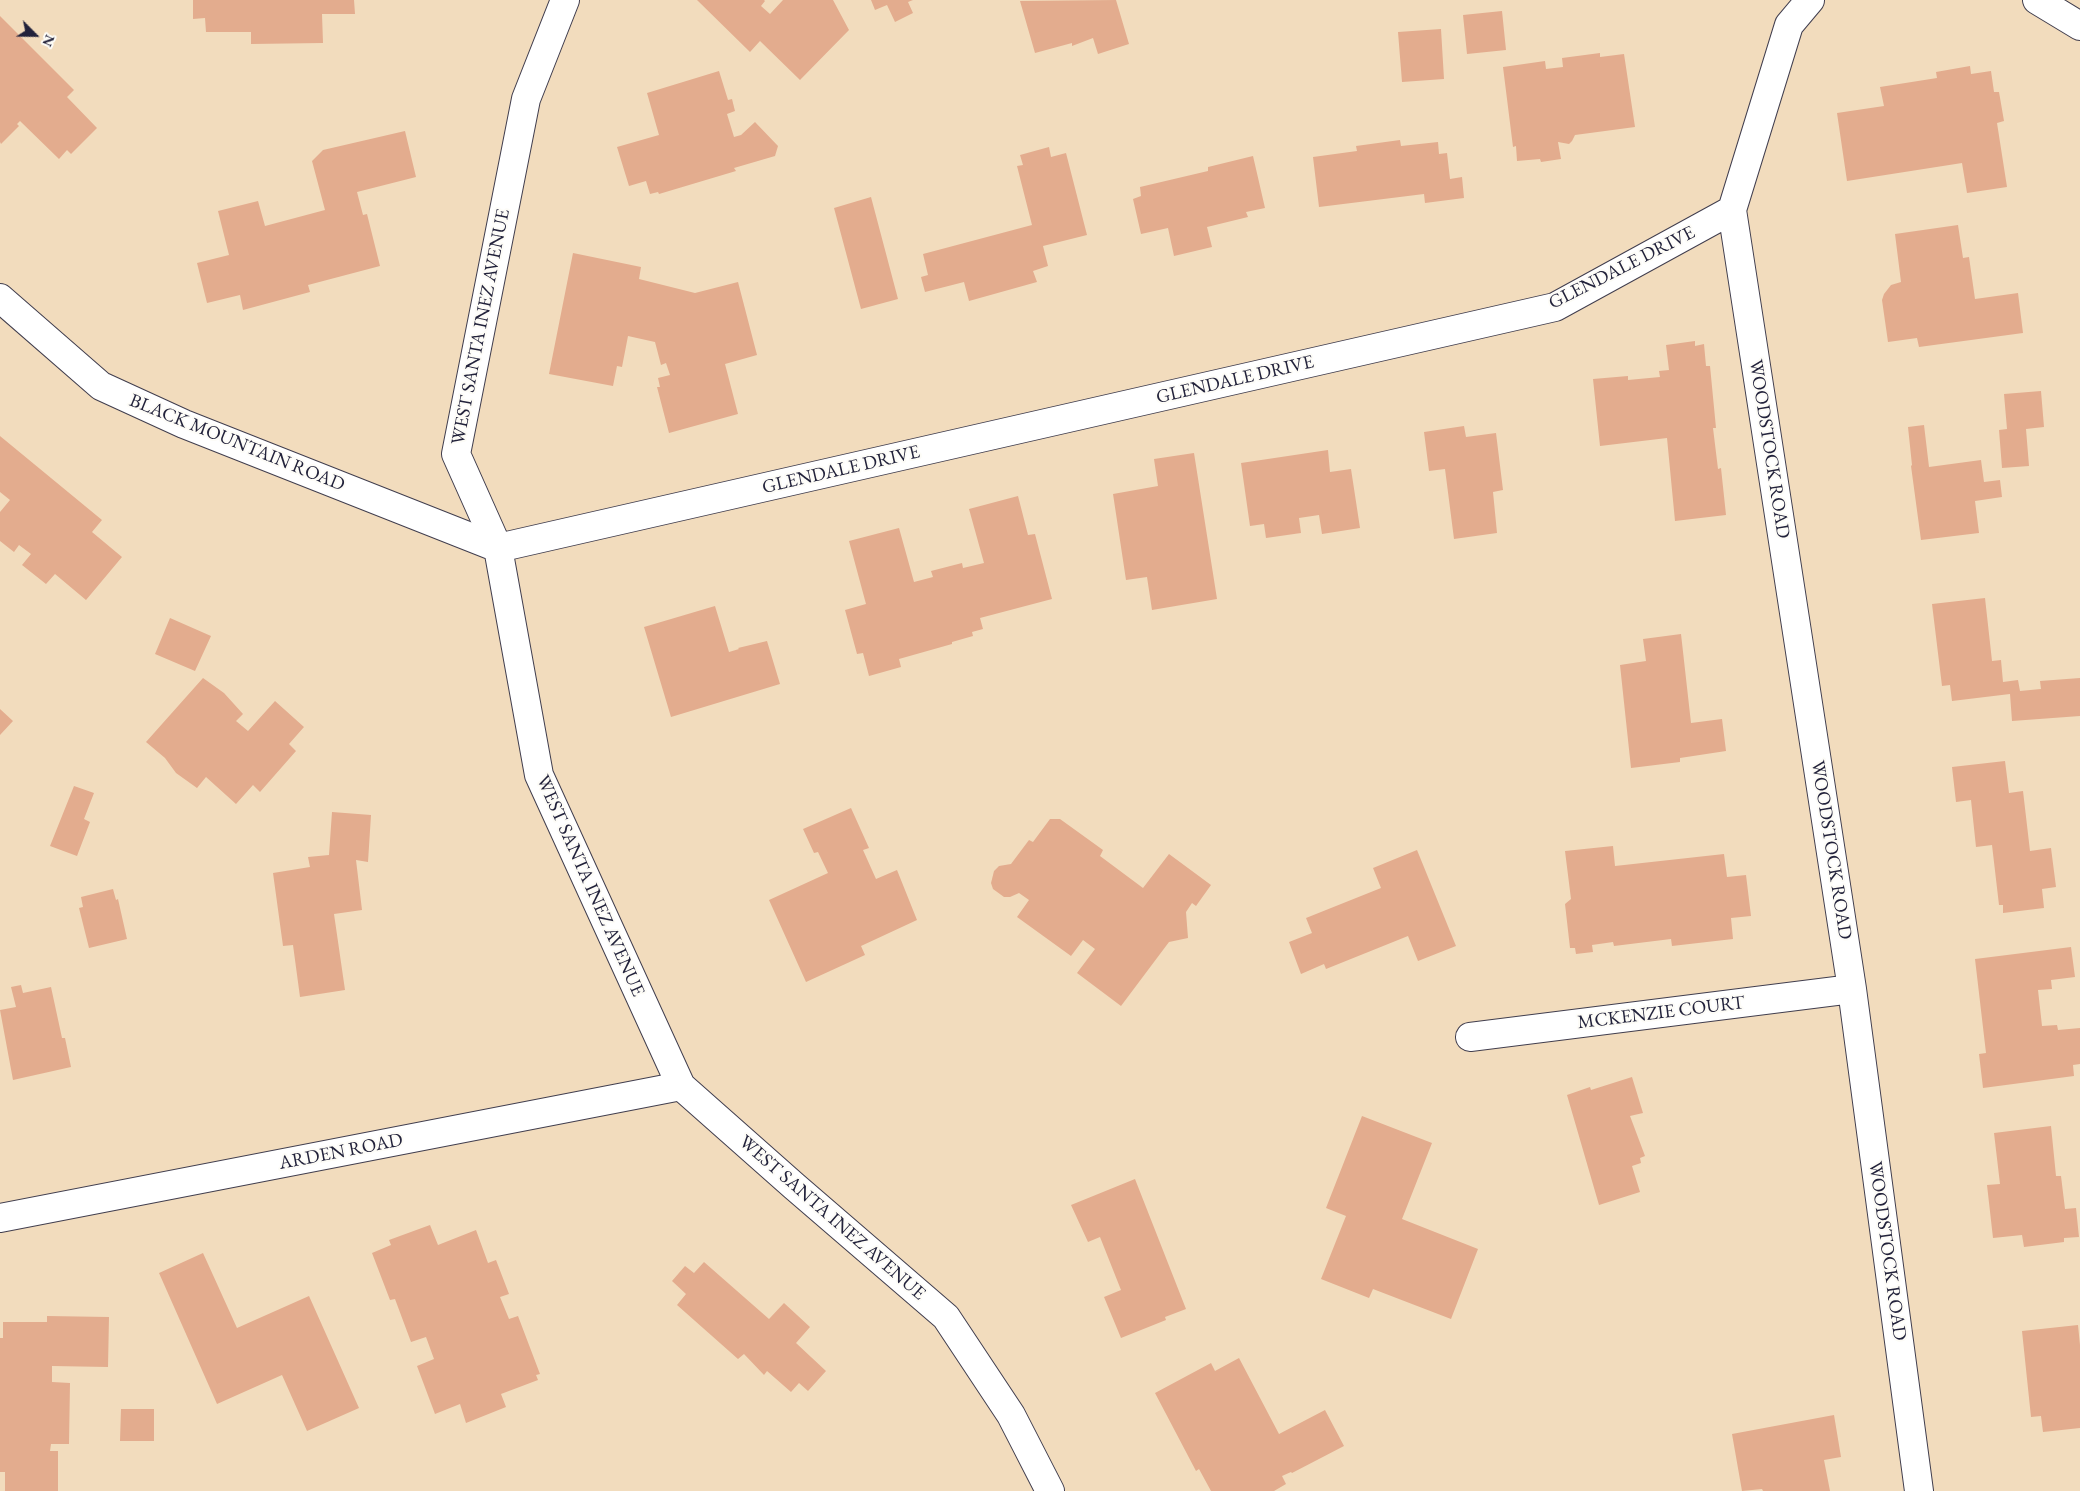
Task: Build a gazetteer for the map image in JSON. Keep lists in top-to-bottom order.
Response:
{
  "streets": {
    "street": [
      "GLENDALE DRIVE",
      "WEST SANTA INEZ AVENUE",
      "BLACK MOUNTAIN ROAD",
      "WOODSTOCK ROAD",
      "MCKENZIE COURT",
      "ARDEN ROAD"
    ]
  },
  "crossings": [
    ["GLENDALE DRIVE", "WEST SANTA INEZ AVENUE"],
    ["GLENDALE DRIVE", "BLACK MOUNTAIN ROAD"],
    ["GLENDALE DRIVE", "WOODSTOCK ROAD"],
    ["WEST SANTA INEZ AVENUE", "BLACK MOUNTAIN ROAD"],
    ["WEST SANTA INEZ AVENUE", "ARDEN ROAD"],
    ["WOODSTOCK ROAD", "MCKENZIE COURT"]
  ],
  "north": "bottom right"
}
